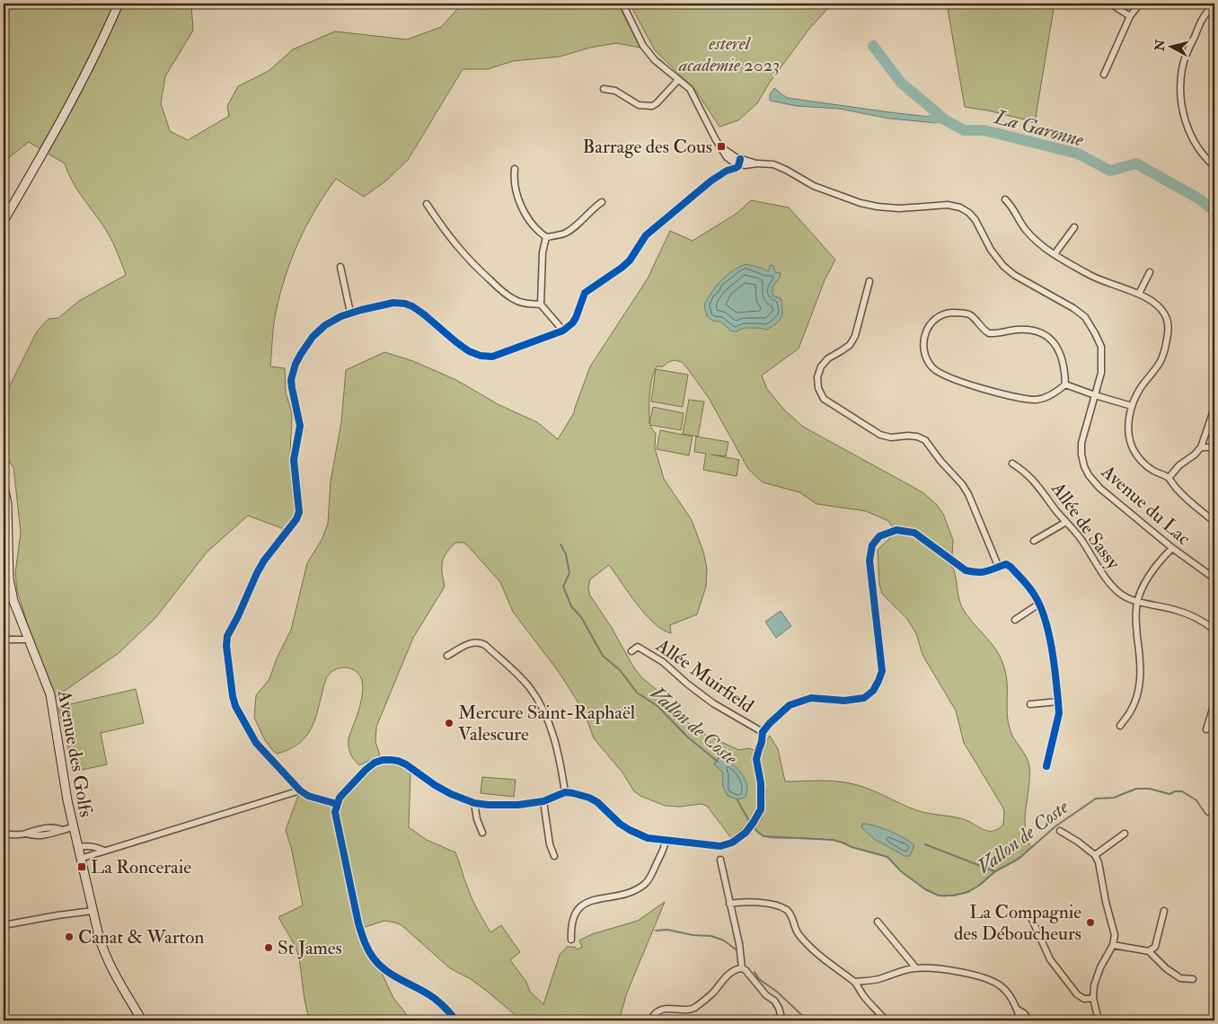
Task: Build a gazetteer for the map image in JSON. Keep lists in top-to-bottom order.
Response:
{
  "streets": {
    "main road": ["Avenue des Golfs"],
    "street": ["Avenue du Lac", "Allée de Sassy", "Allée Muirfield"]
  },
  "water": ["La Garonne", "Vallon de Coste"],
  "parks": ["esterel academie 2023"],
  "places": {
    "transit": ["Barrage des Cous", "La Ronceraie"],
    "other": [
      "Mercure Saint-Raphaël Valescure",
      "La Compagnie des Déboucheurs",
      "Canat & Warton",
      "St James"
    ]
  },
  "north": "left"
}
